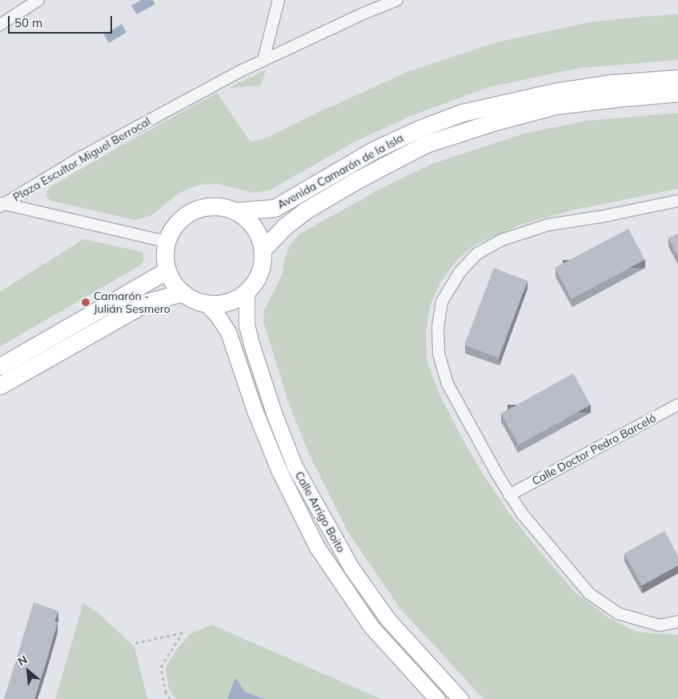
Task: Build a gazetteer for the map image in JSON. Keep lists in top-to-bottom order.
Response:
{
  "streets": {
    "main road": ["Avenida Camarón de la Isla", "Calle Arrigo Boito"],
    "street": ["Plaza Escultor Miguel Berrocal", "Calle Doctor Pedro Barceló"]
  },
  "crossings": [
    ["Plaza Escultor Miguel Berrocal", "Avenida Camarón de la Isla"],
    ["Plaza Escultor Miguel Berrocal", "Calle Arrigo Boito"],
    ["Avenida Camarón de la Isla", "Calle Arrigo Boito"]
  ],
  "places": ["Camarón - Julián Sesmero"],
  "scale_bar": "50 m",
  "north": "top left"
}
